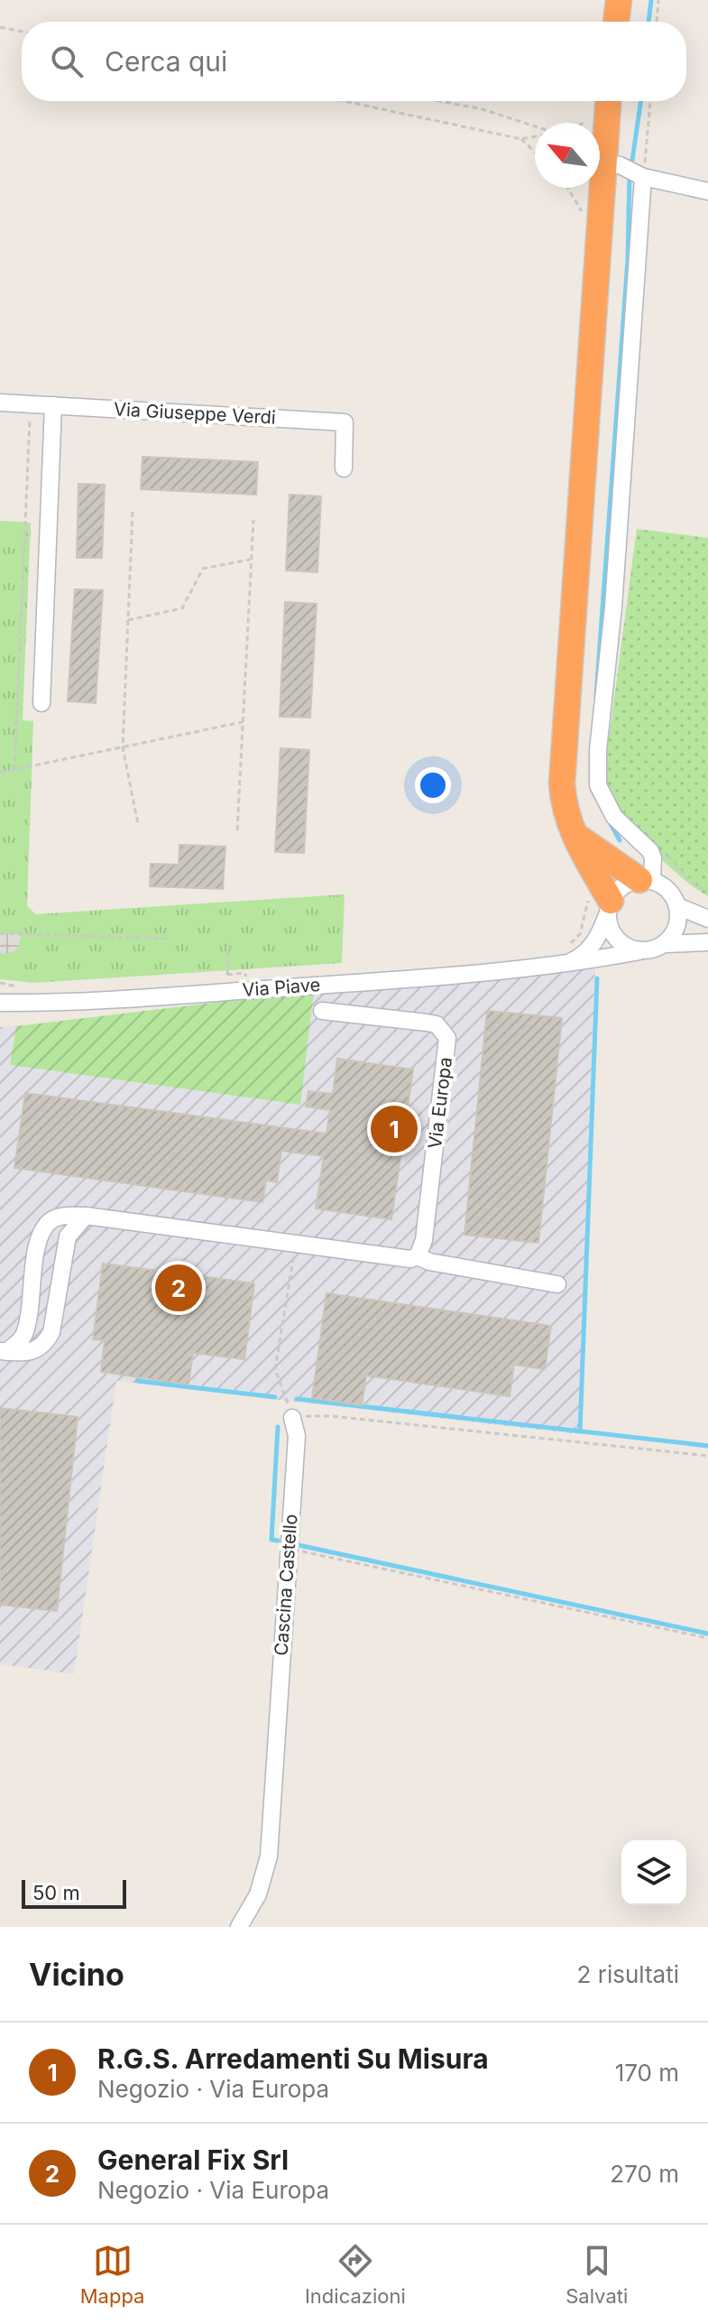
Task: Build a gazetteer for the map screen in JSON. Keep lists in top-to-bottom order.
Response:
{
  "streets": {
    "street": [
      "Via Giuseppe Verdi",
      "Via Piave",
      "Via Europa",
      "Cascina Castello"
    ]
  },
  "scale_bar": "50 m",
  "north": "top left",
  "page": {
    "search": "Cerca qui",
    "pins": ["1", "2"],
    "scale": "50 m",
    "heading": ["Vicino", "2 risultati"],
    "list": [
      {
        "mark": "1",
        "name": "R.G.S. Arredamenti Su Misura",
        "note": "Negozio · Via Europa",
        "value": "170 m"
      },
      {
        "mark": "2",
        "name": "General Fix Srl",
        "note": "Negozio · Via Europa",
        "value": "270 m"
      }
    ],
    "nav": ["Mappa", "Indicazioni", "Salvati"]
  }
}
